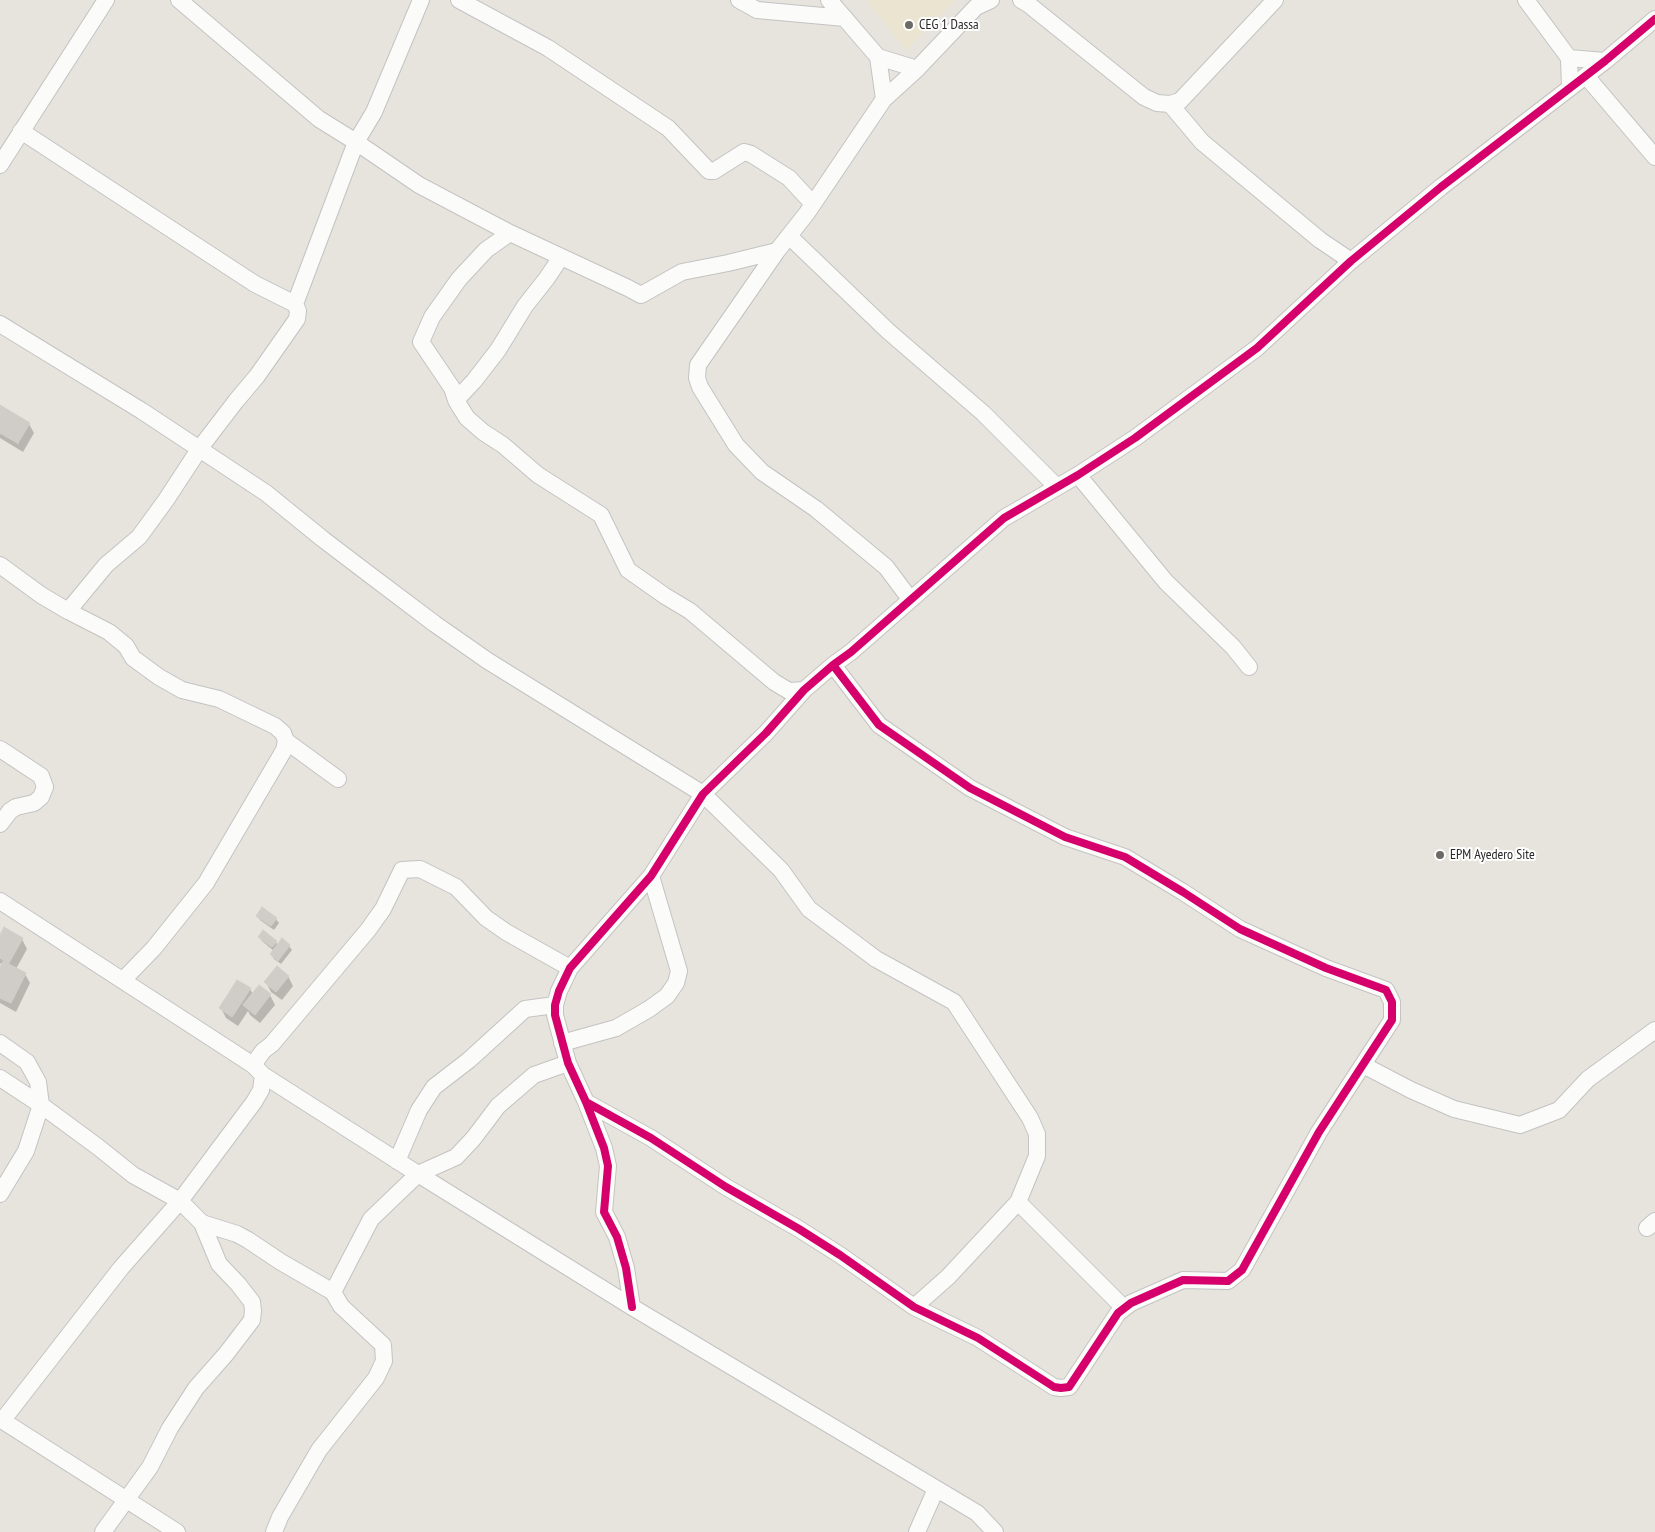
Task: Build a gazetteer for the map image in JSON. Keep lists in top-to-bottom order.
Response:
{
  "places": ["CEG 1 Dassa", "EPM Ayedero Site"]
}
